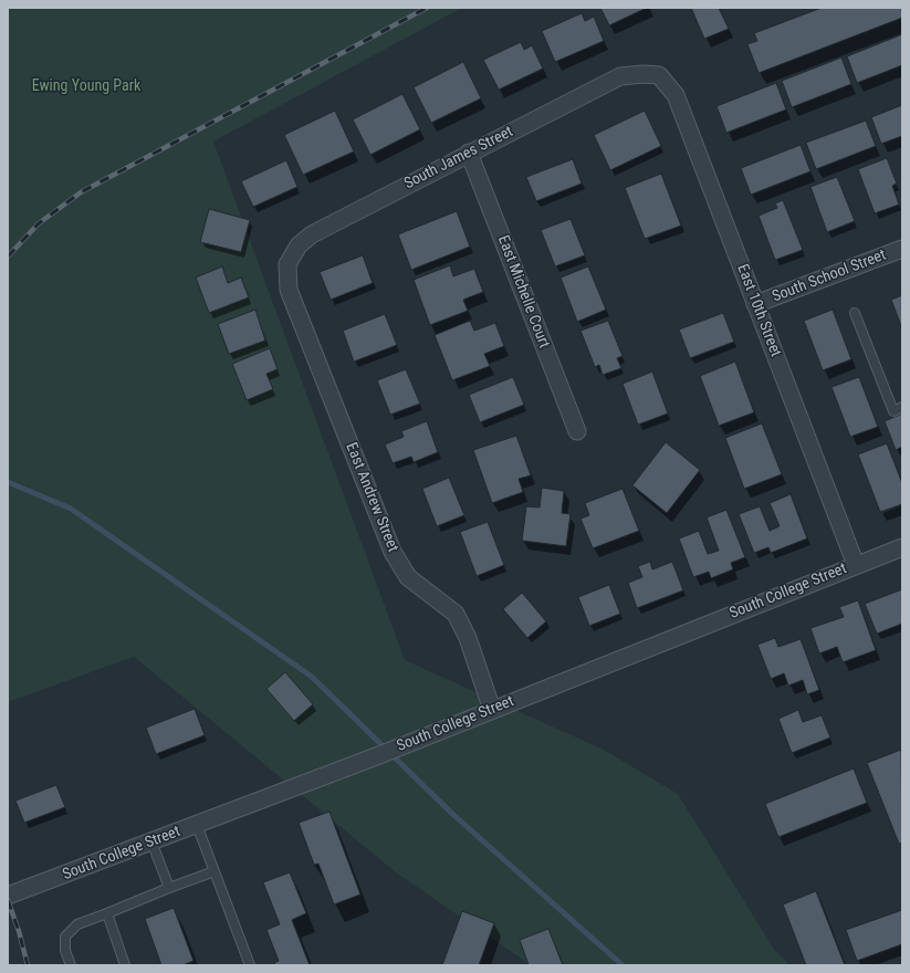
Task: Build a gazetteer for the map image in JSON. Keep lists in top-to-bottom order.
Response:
{
  "streets": {
    "street": [
      "South James Street",
      "South School Street",
      "East Michelle Court",
      "East 10th Street",
      "East Andrew Street",
      "South College Street"
    ]
  },
  "crossings": [
    ["South James Street", "East Michelle Court"],
    ["South James Street", "East 10th Street"],
    ["South James Street", "East Andrew Street"],
    ["South School Street", "East 10th Street"],
    ["East 10th Street", "South College Street"],
    ["East Andrew Street", "South College Street"]
  ],
  "parks": ["Ewing Young Park"]
}
